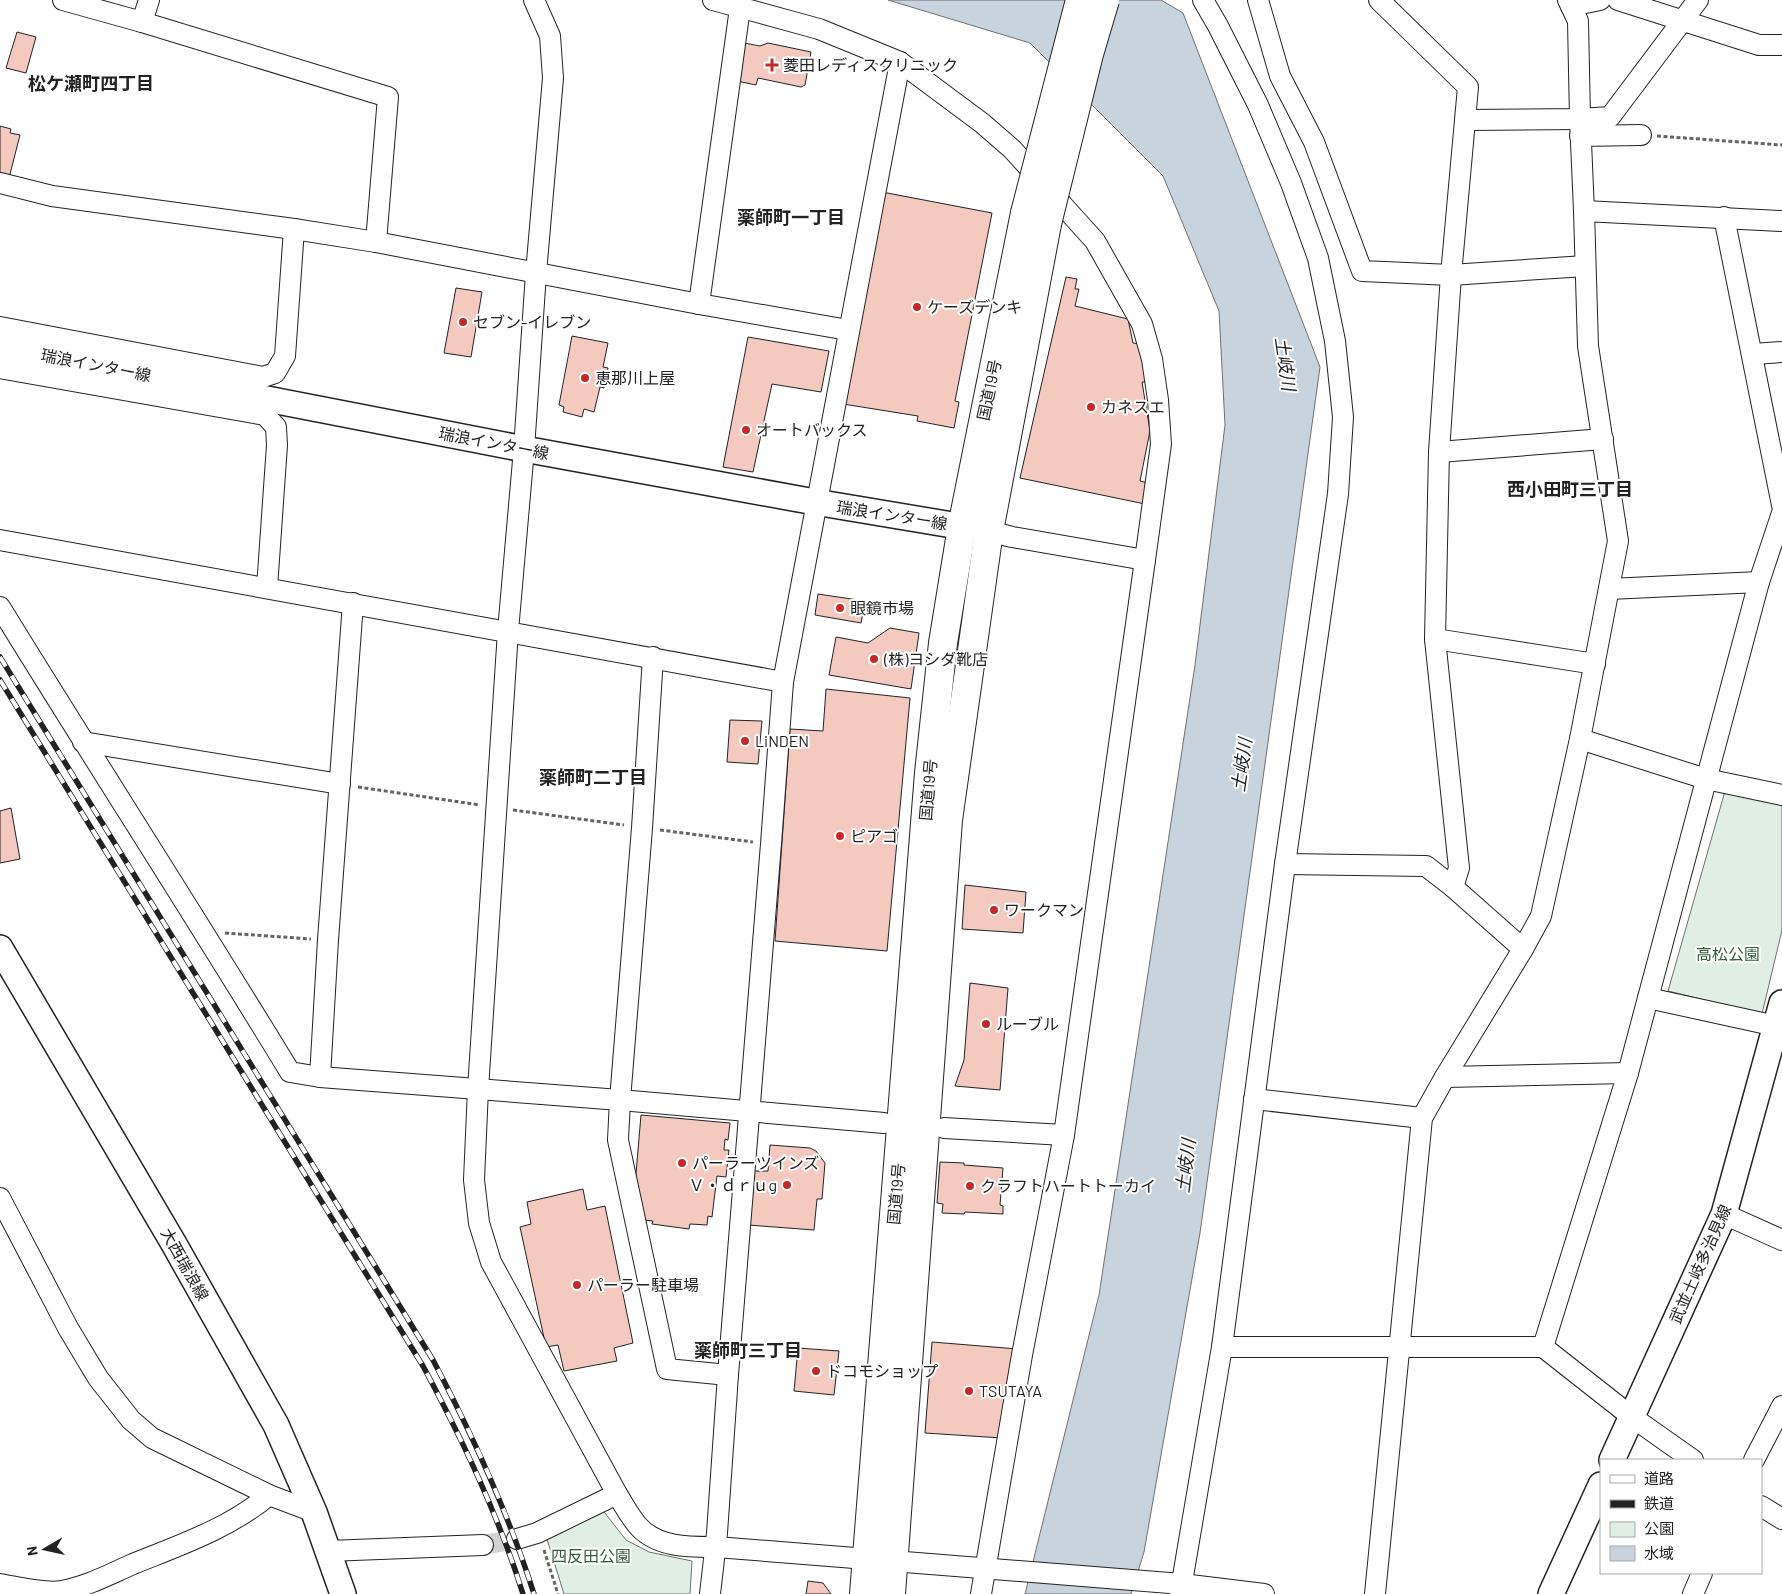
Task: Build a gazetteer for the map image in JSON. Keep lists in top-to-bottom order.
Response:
{
  "streets": {
    "highway": ["国道19号"],
    "main road": ["瑞浪インター線", "大西瑞浪線", "武並土岐多治見線"]
  },
  "crossings": [
    ["瑞浪インター線", "国道19号"]
  ],
  "districts": [
    "松ケ瀬町四丁目",
    "薬師町一丁目",
    "西小田町三丁目",
    "薬師町二丁目",
    "薬師町三丁目"
  ],
  "water": ["土岐川"],
  "parks": ["高松公園", "四反田公園"],
  "places": {
    "health": ["菱田レディスクリニック"],
    "other": [
      "ケーズデンキ",
      "セブン-イレブン",
      "恵那川上屋",
      "カネスエ",
      "オートバックス",
      "眼鏡市場",
      "(株)ヨシダ靴店",
      "LiNDEN",
      "ピアゴ",
      "ワークマン",
      "ルーブル",
      "パーラーツインズ",
      "Ｖ・ｄｒｕg",
      "クラフトハートトーカイ",
      "パーラー駐車場",
      "ドコモショップ",
      "TSUTAYA"
    ]
  },
  "legend": [
    "道路",
    "鉄道",
    "公園",
    "水域"
  ],
  "north": "left"
}
